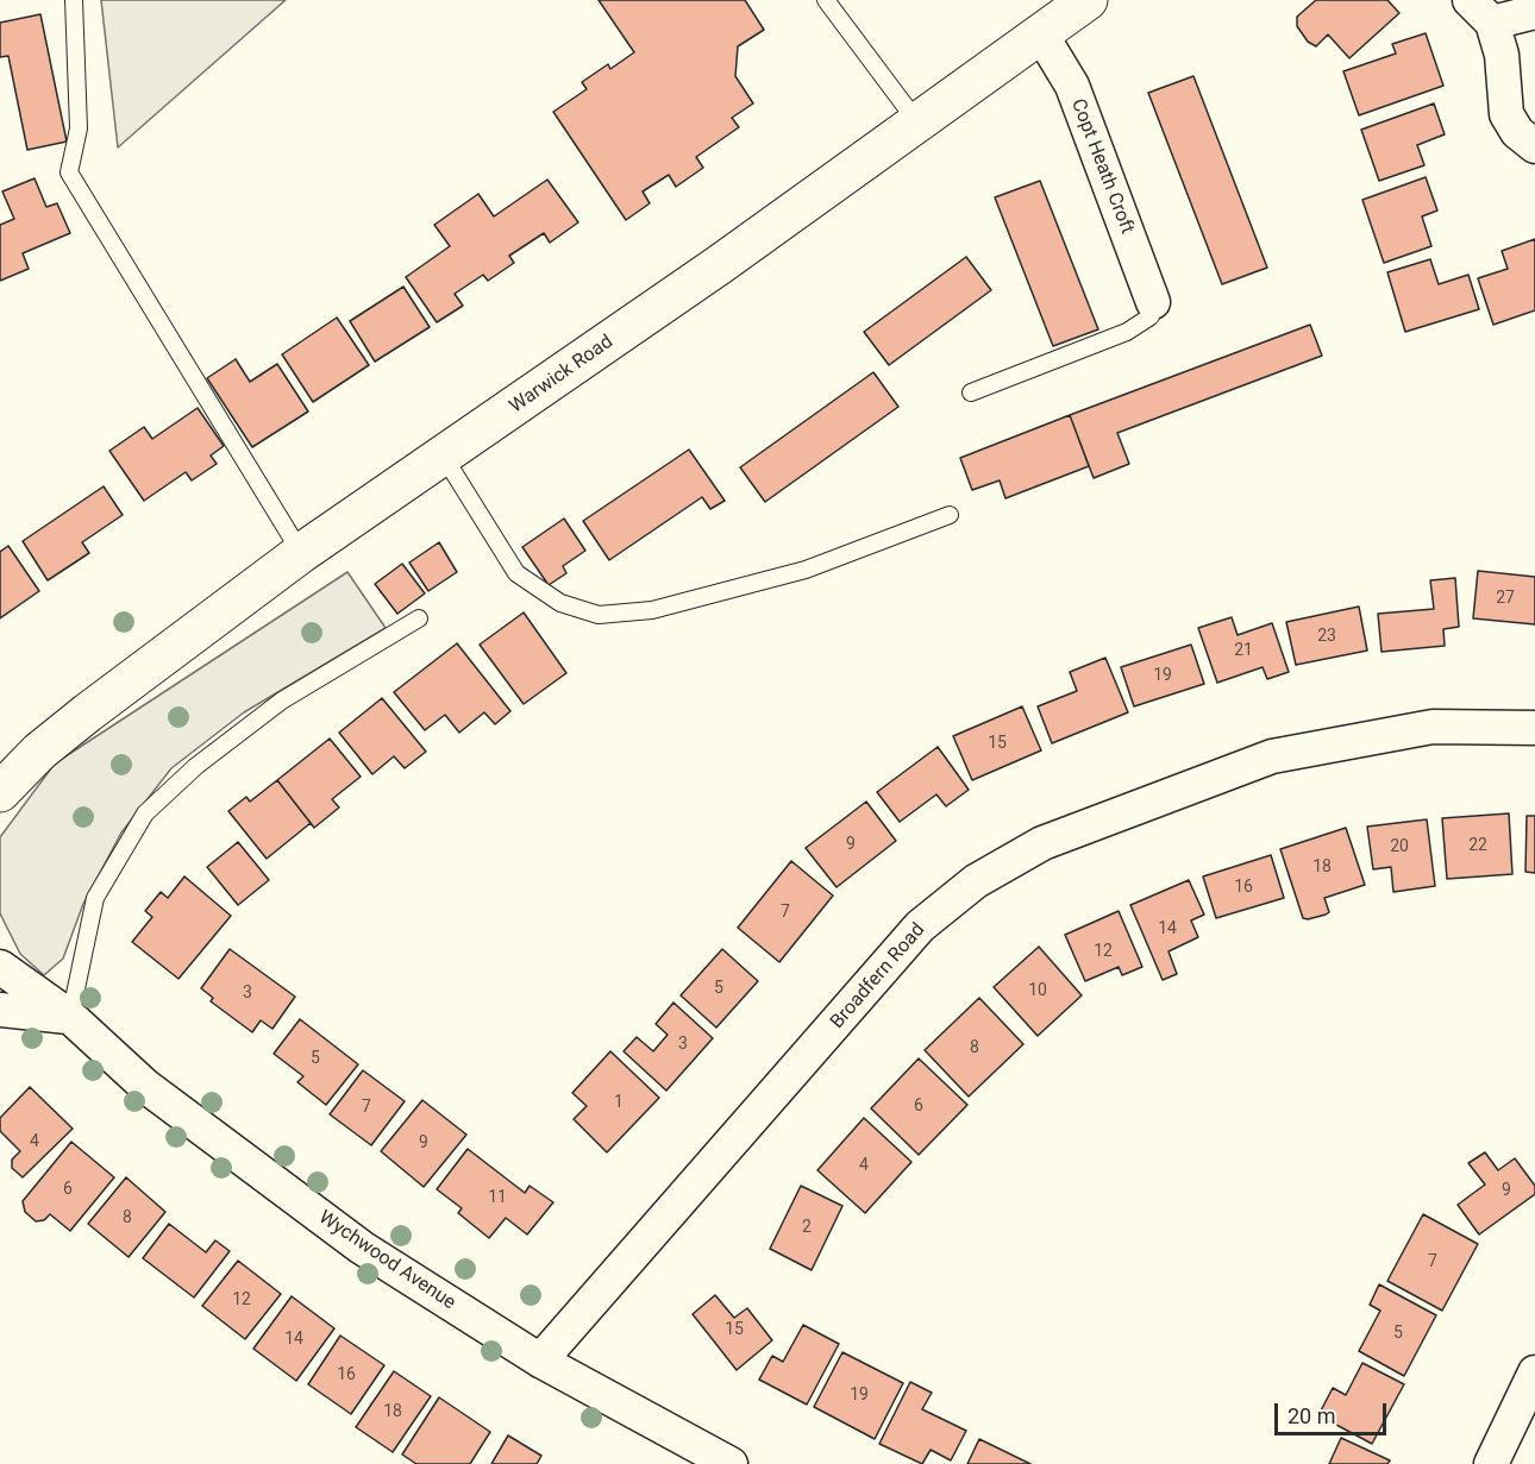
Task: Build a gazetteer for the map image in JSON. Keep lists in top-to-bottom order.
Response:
{
  "streets": {
    "main road": ["Warwick Road"],
    "street": ["Copt Heath Croft", "Broadfern Road", "Wychwood Avenue"]
  },
  "crossings": [
    ["Copt Heath Croft", "Warwick Road"],
    ["Broadfern Road", "Wychwood Avenue"]
  ],
  "house_numbers": [
    "27",
    "23",
    "21",
    "19",
    "15",
    "9",
    "22",
    "20",
    "18",
    "16",
    "7",
    "14",
    "12",
    "5",
    "10",
    "3",
    "3",
    "8",
    "5",
    "1",
    "6",
    "7",
    "4",
    "9",
    "4",
    "6",
    "9",
    "11",
    "8",
    "2",
    "7",
    "12",
    "15",
    "5",
    "14",
    "16",
    "19",
    "18"
  ],
  "scale_bar": "20 m"
}
